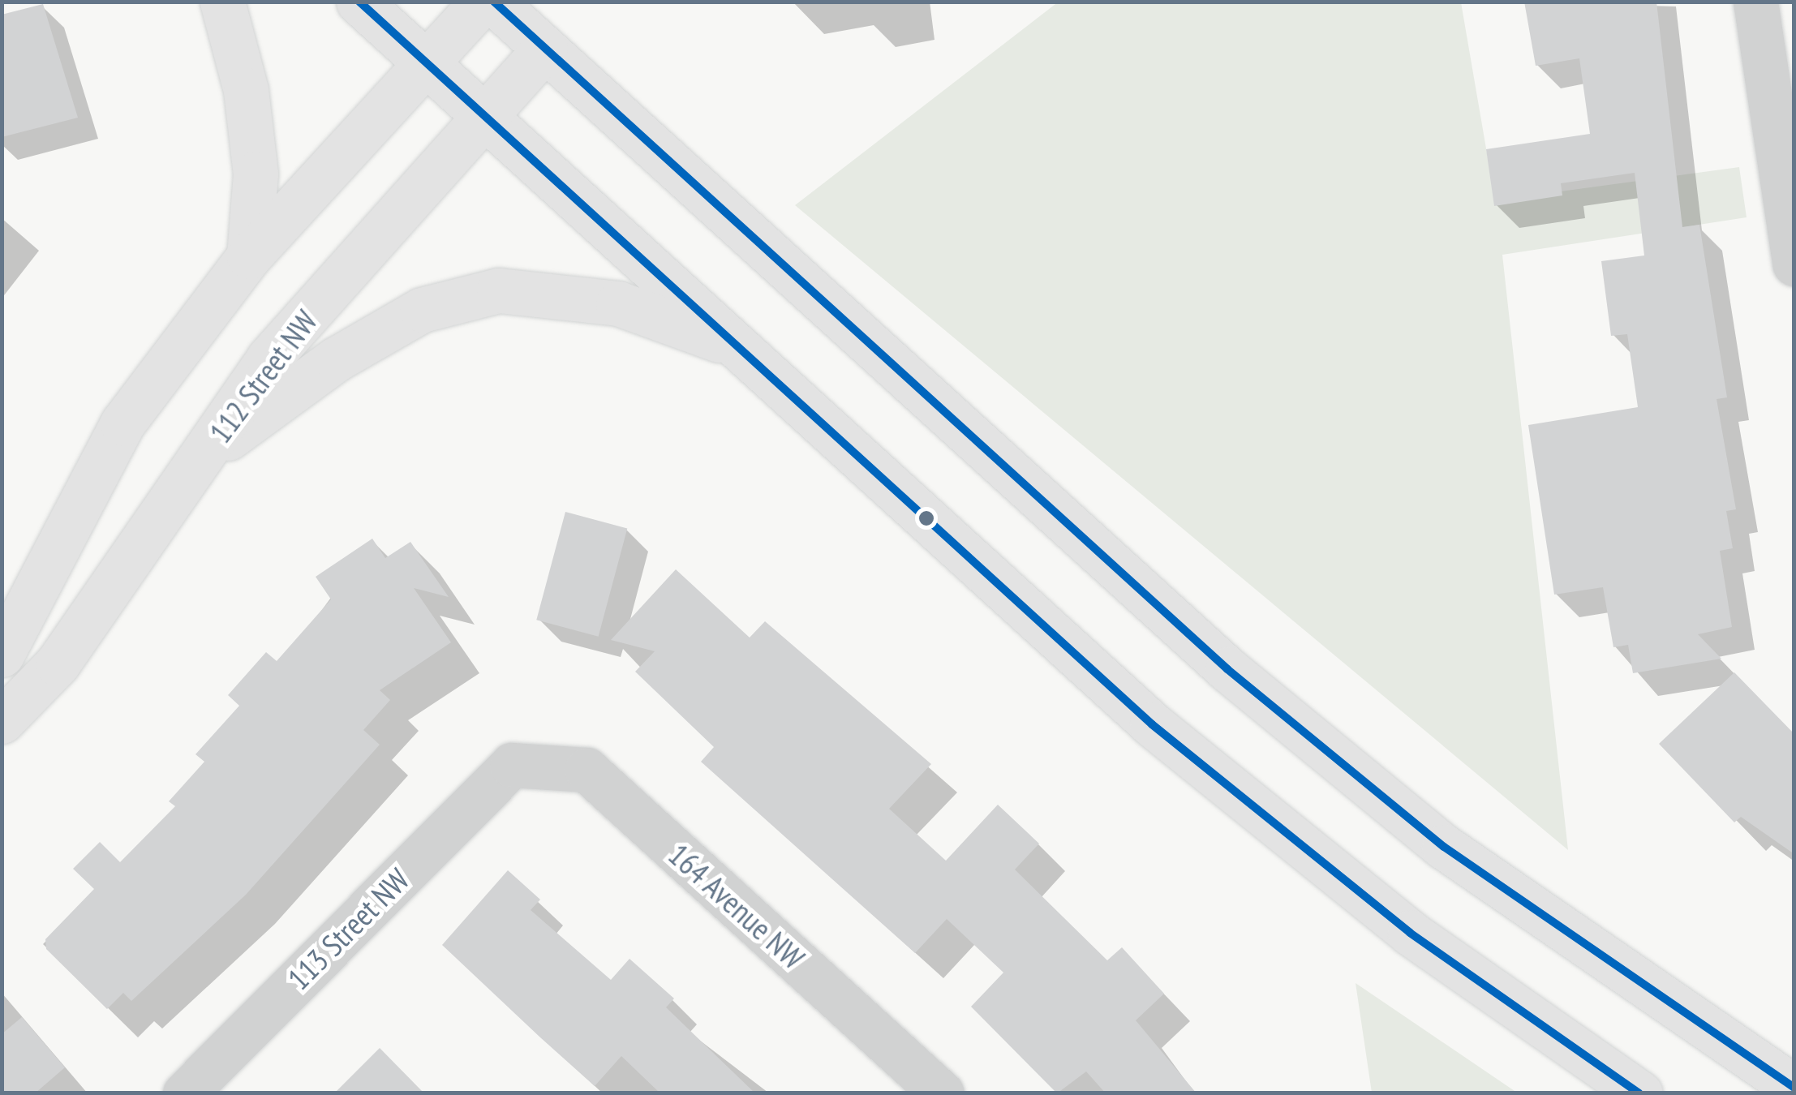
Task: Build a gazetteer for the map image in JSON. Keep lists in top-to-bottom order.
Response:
{
  "streets": {
    "main road": ["112 Street NW"],
    "street": ["164 Avenue NW", "113 Street NW"]
  },
  "crossings": [
    ["164 Avenue NW", "113 Street NW"]
  ]
}
